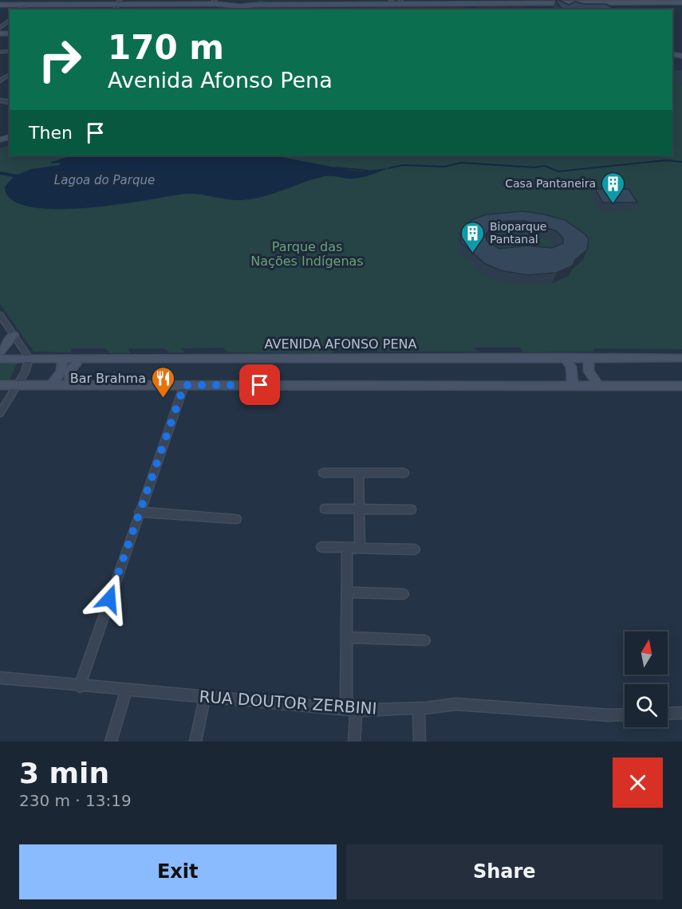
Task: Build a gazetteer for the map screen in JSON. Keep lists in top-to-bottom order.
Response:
{
  "streets": {
    "main road": ["AVENIDA AFONSO PENA"],
    "street": ["RUA DOUTOR ZERBINI"]
  },
  "water": ["Lagoa do Parque"],
  "parks": ["Parque das Nações Indígenas"],
  "places": {
    "building": ["Casa Pantaneira", "Bioparque Pantanal"],
    "restaurant": ["Bar Brahma"]
  },
  "north": "top",
  "page": {
    "turn": ["170 m", "Avenida Afonso Pena"],
    "then": "Then",
    "heading": ["3 min", "230 m · 13:19"],
    "buttons": ["Exit", "Share"]
  }
}
